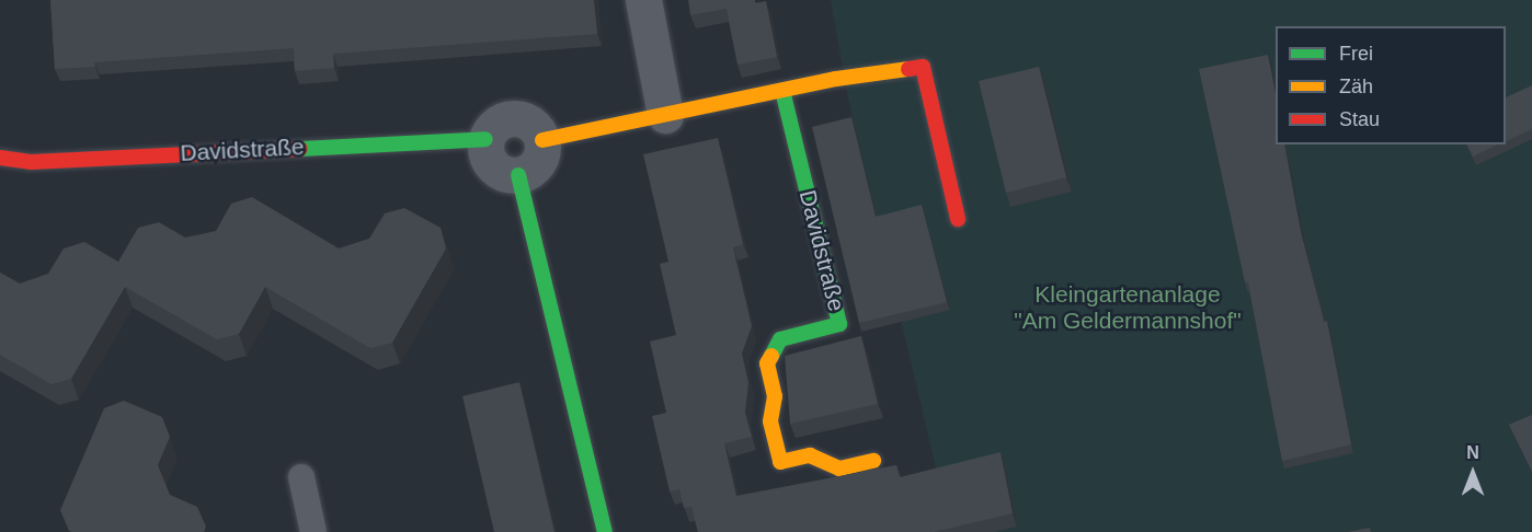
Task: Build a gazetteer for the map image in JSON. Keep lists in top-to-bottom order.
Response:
{
  "streets": {
    "street": ["Davidstraße"]
  },
  "parks": ["Kleingartenanlage \"Am Geldermannshof\""],
  "legend": ["Frei", "Zäh", "Stau"],
  "north": "top"
}
